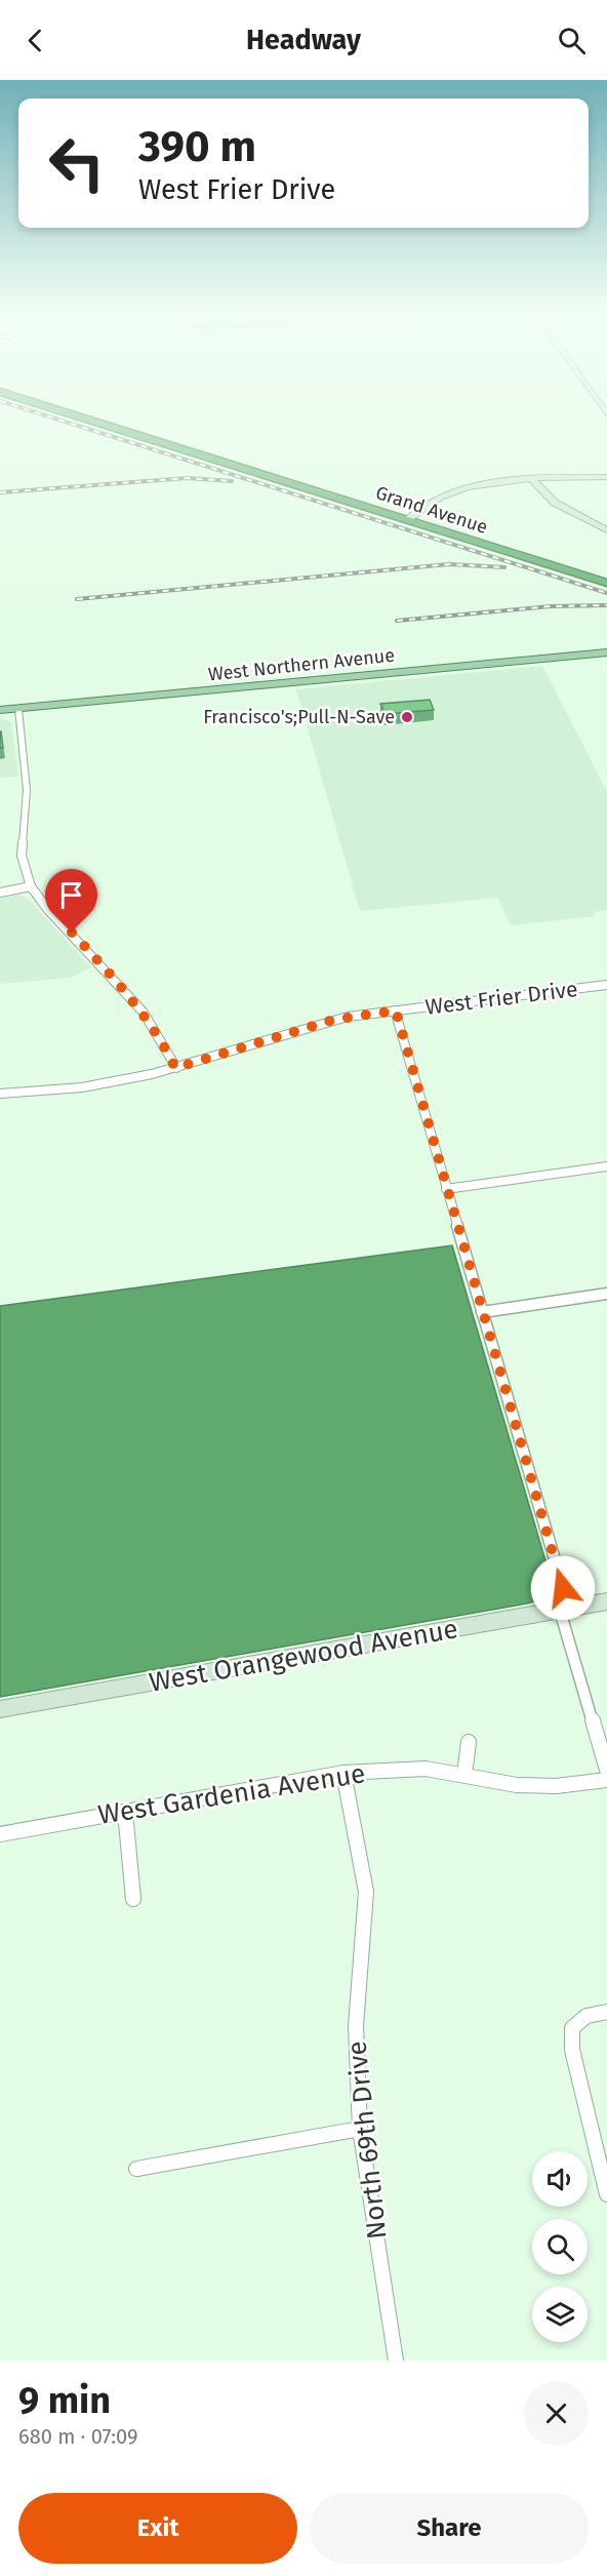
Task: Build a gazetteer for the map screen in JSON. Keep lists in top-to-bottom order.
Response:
{
  "streets": {
    "highway": ["Grand Avenue"],
    "main road": ["West Northern Avenue"],
    "street": [
      "West Frier Drive",
      "West Orangewood Avenue",
      "West Gardenia Avenue",
      "North 69th Drive"
    ]
  },
  "crossings": [
    ["West Gardenia Avenue", "North 69th Drive"]
  ],
  "places": ["Francisco's;Pull-N-Save"],
  "page": {
    "header": "Headway",
    "turn": ["390 m", "West Frier Drive"],
    "heading": ["9 min", "680 m · 07:09"],
    "buttons": ["Exit", "Share"]
  }
}
